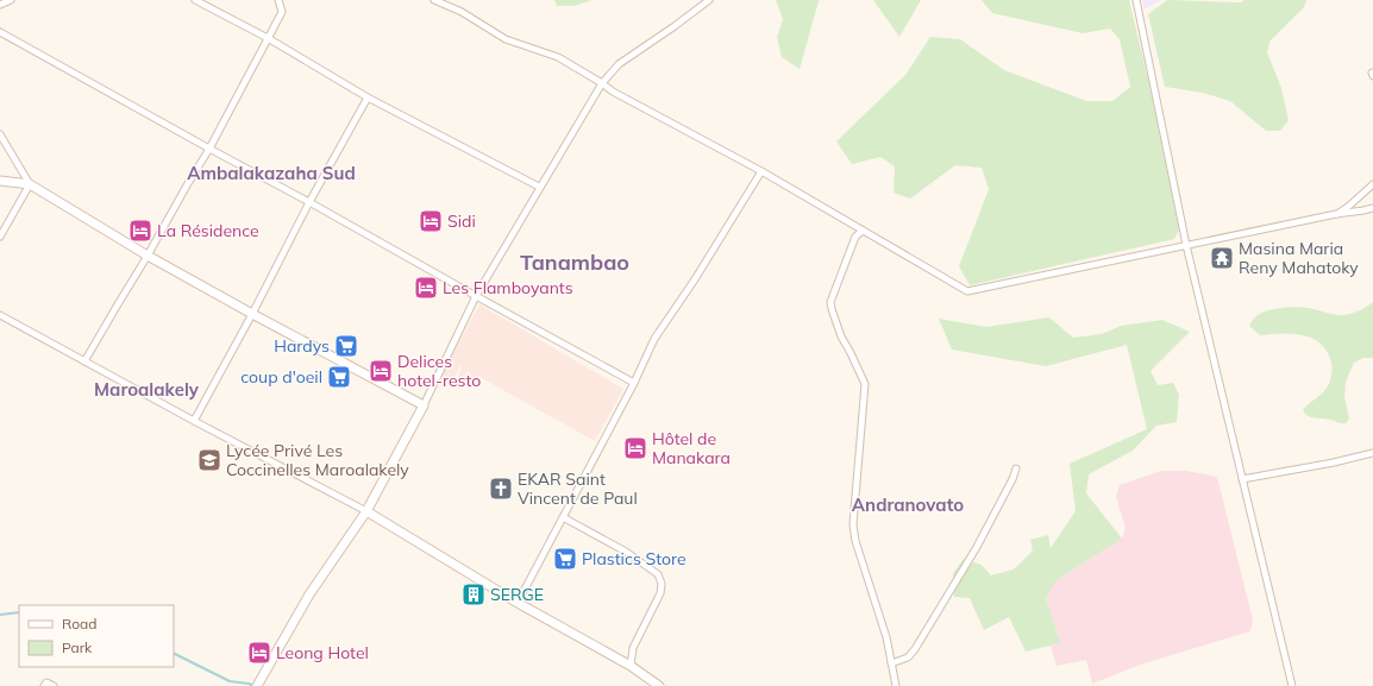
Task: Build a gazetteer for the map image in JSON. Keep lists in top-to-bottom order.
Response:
{
  "districts": [
    "Ambalakazaha Sud",
    "Tanambao",
    "Maroalakely",
    "Andranovato"
  ],
  "places": {
    "hotel": [
      "Sidi",
      "La Résidence",
      "Les Flamboyants",
      "Delices hotel-resto",
      "Hôtel de Manakara",
      "Leong Hotel"
    ],
    "temple": ["Masina Maria Reny Mahatoky"],
    "supermarket": ["Hardys", "coup d'oeil", "Plastics Store"],
    "school or university": ["Lycée Privé Les Coccinelles Maroalakely"],
    "church": ["EKAR Saint Vincent de Paul"],
    "building": ["SERGE"]
  },
  "legend": ["Road", "Park"]
}
